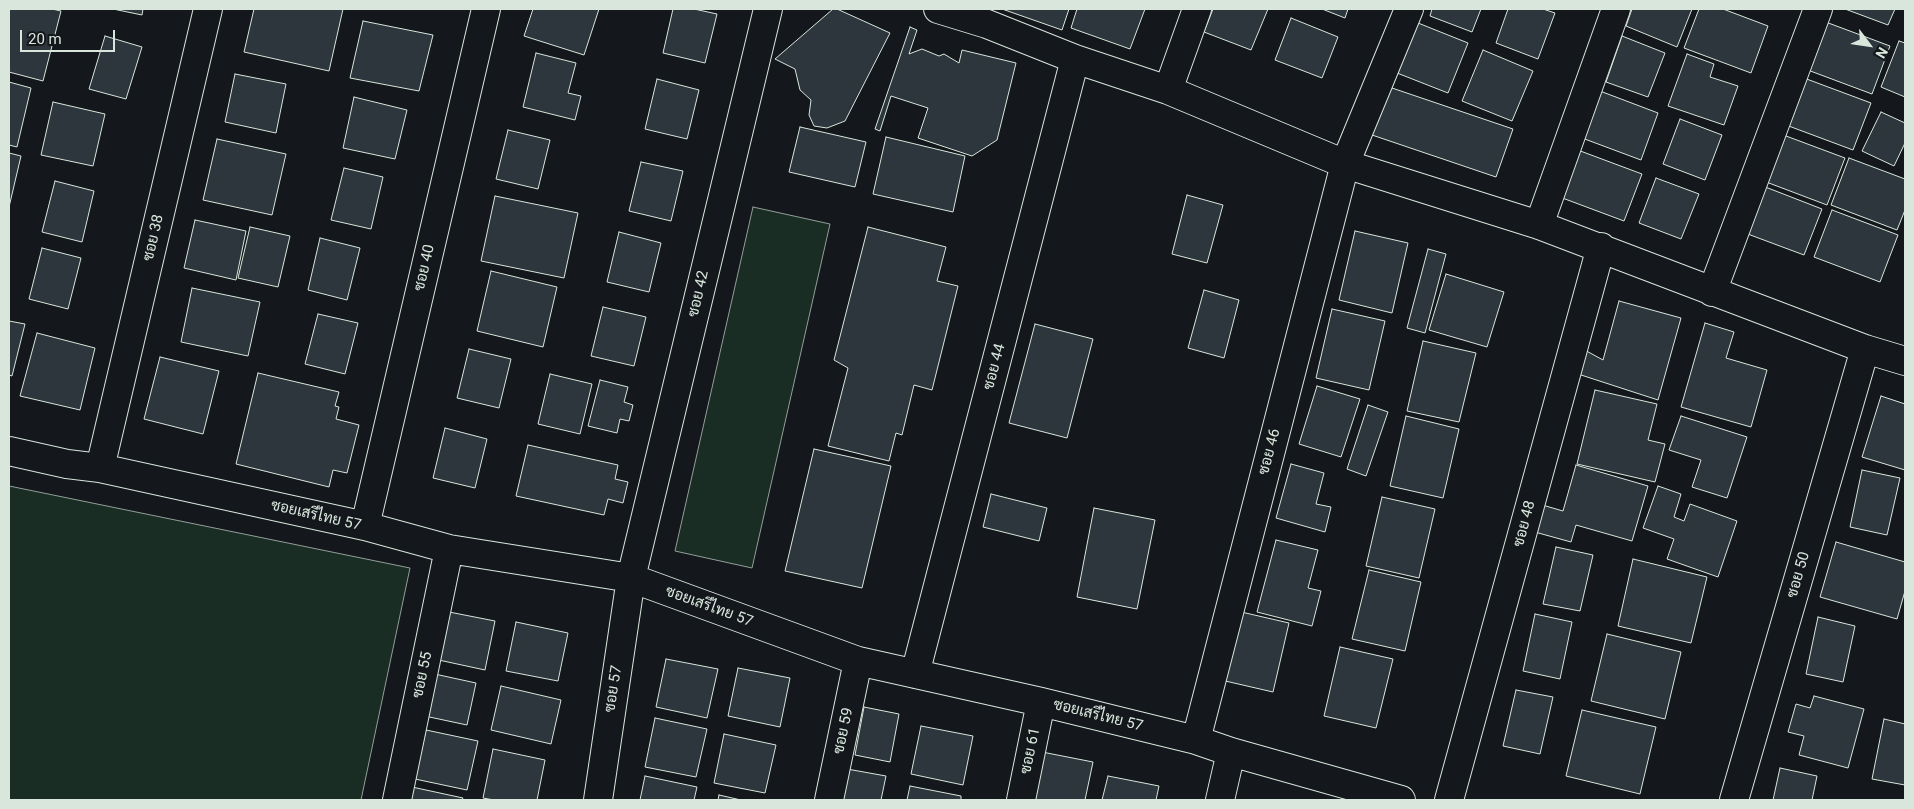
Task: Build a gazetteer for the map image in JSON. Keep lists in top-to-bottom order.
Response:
{
  "streets": {
    "street": [
      "ซอย 38",
      "ซอย 40",
      "ซอย 42",
      "ซอย 44",
      "ซอย 46",
      "ซอยเสรีไทย 57",
      "ซอย 48",
      "ซอย 50",
      "ซอย 55",
      "ซอย 57",
      "ซอย 59",
      "ซอย 61"
    ]
  },
  "crossings": [
    ["ซอย 38", "ซอยเสรีไทย 57"],
    ["ซอย 40", "ซอยเสรีไทย 57"],
    ["ซอย 42", "ซอยเสรีไทย 57"],
    ["ซอย 42", "ซอย 57"],
    ["ซอย 44", "ซอยเสรีไทย 57"],
    ["ซอย 46", "ซอยเสรีไทย 57"],
    ["ซอยเสรีไทย 57", "ซอย 55"],
    ["ซอยเสรีไทย 57", "ซอย 57"],
    ["ซอยเสรีไทย 57", "ซอย 59"],
    ["ซอยเสรีไทย 57", "ซอย 61"]
  ],
  "scale_bar": "20 m",
  "north": "bottom right"
}
